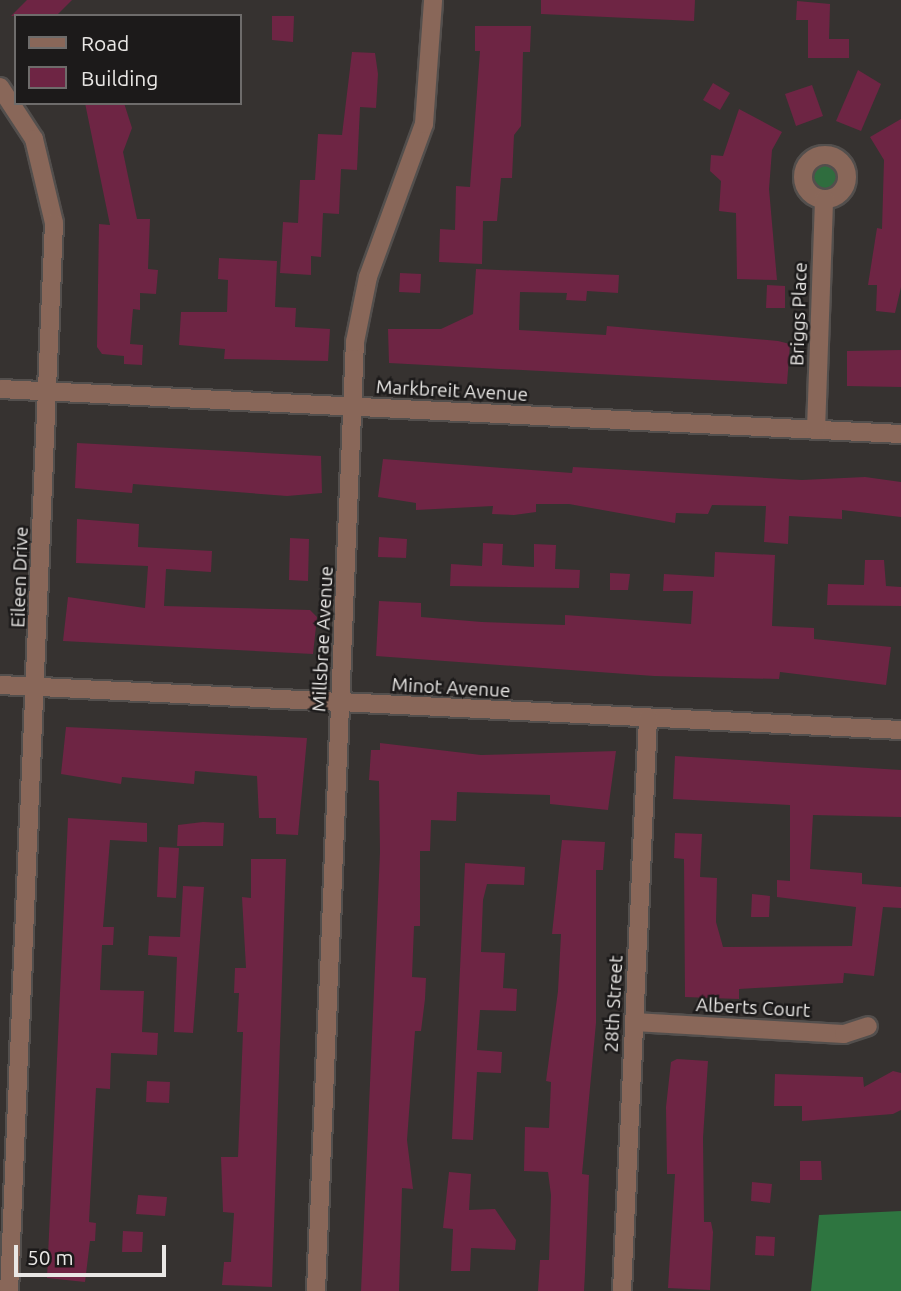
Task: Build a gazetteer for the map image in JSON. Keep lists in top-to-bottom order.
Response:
{
  "streets": {
    "street": [
      "Briggs Place",
      "Markbreit Avenue",
      "Eileen Drive",
      "Millsbrae Avenue",
      "Minot Avenue",
      "28th Street",
      "Alberts Court"
    ]
  },
  "crossings": [
    ["Briggs Place", "Markbreit Avenue"],
    ["Markbreit Avenue", "Eileen Drive"],
    ["Markbreit Avenue", "Millsbrae Avenue"],
    ["Eileen Drive", "Minot Avenue"],
    ["Millsbrae Avenue", "Minot Avenue"],
    ["Minot Avenue", "28th Street"],
    ["28th Street", "Alberts Court"]
  ],
  "legend": ["Road", "Building"],
  "scale_bar": "50 m"
}
